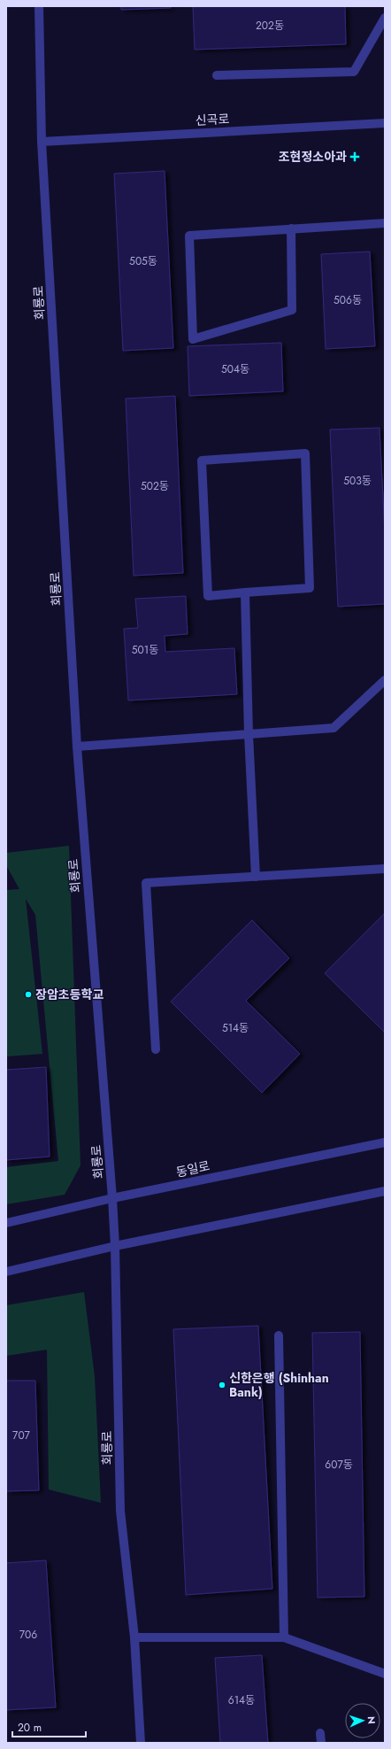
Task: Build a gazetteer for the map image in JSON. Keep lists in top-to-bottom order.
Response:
{
  "streets": {
    "street": ["신곡로", "회룡로", "동일로"]
  },
  "crossings": [
    ["신곡로", "회룡로"],
    ["회룡로", "동일로"]
  ],
  "places": {
    "health": ["조현정소아과"],
    "other": ["장암초등학교", "신한은행 (Shinhan Bank)"]
  },
  "house_numbers": [
    "202동",
    "505동",
    "506동",
    "504동",
    "503동",
    "502동",
    "501동",
    "514동",
    "707",
    "607동",
    "706",
    "614동"
  ],
  "scale_bar": "20 m",
  "north": "right"
}
